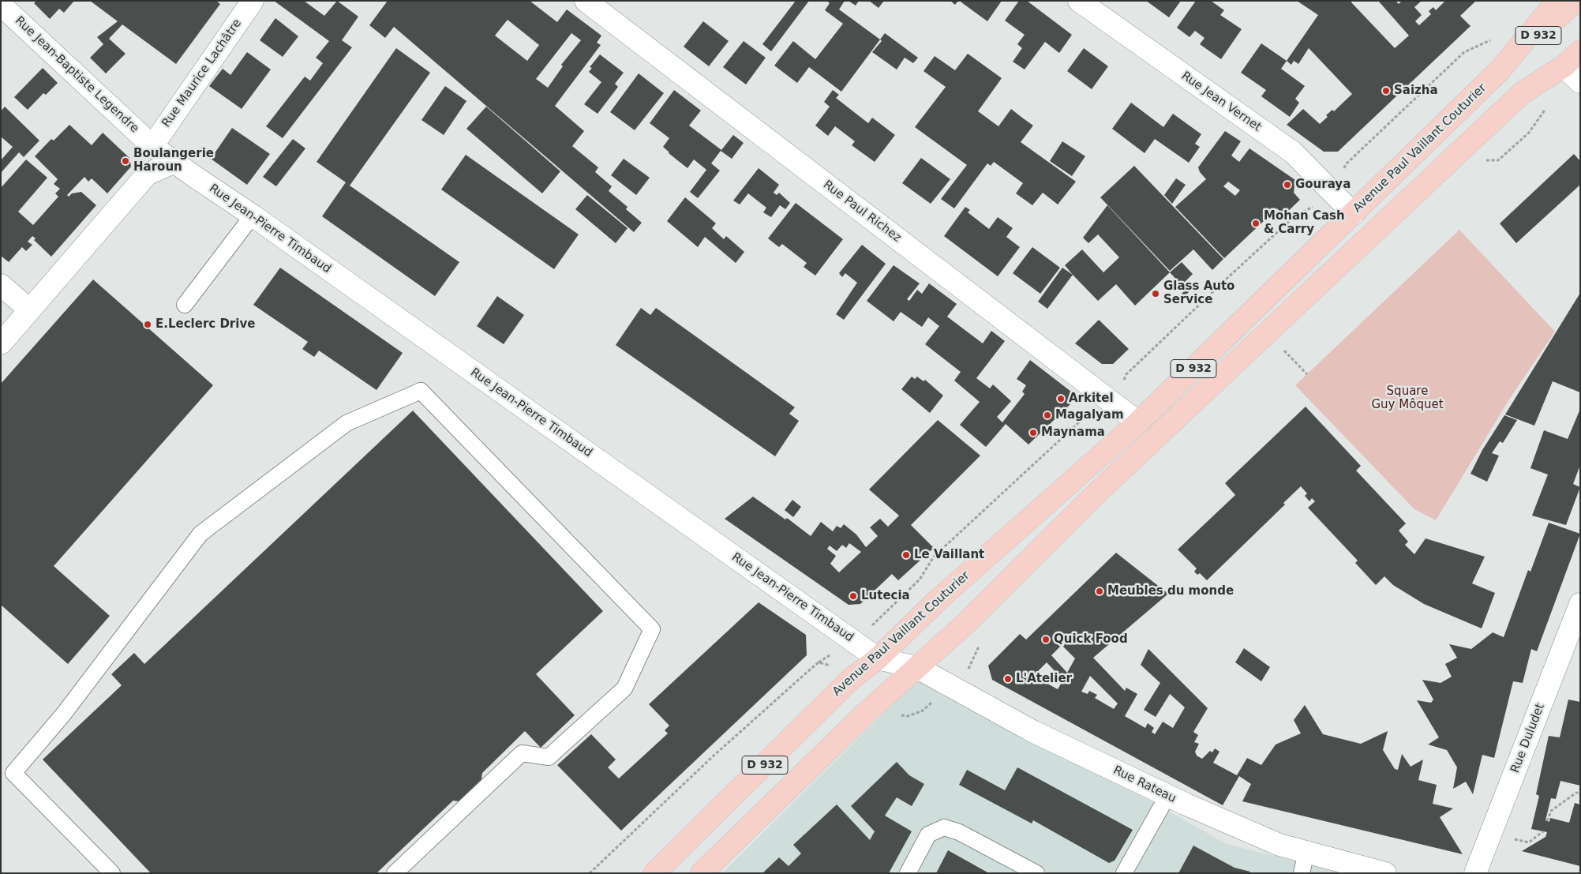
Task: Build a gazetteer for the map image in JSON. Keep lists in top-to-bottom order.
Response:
{
  "streets": {
    "main road": ["D 932", "Avenue Paul Vaillant Couturier"],
    "street": [
      "Rue Maurice Lachâtre",
      "Rue Jean-Baptiste Legendre",
      "Rue Jean Vernet",
      "Rue Paul Richez",
      "Rue Jean-Pierre Timbaud",
      "Rue Duludet",
      "Rue Rateau"
    ]
  },
  "crossings": [
    ["D 932", "Avenue Paul Vaillant Couturier"],
    ["D 932", "Rue Jean-Pierre Timbaud"],
    ["D 932", "Rue Rateau"],
    ["Rue Maurice Lachâtre", "Rue Jean-Baptiste Legendre"],
    ["Rue Maurice Lachâtre", "Rue Jean-Pierre Timbaud"],
    ["Rue Jean-Baptiste Legendre", "Rue Jean-Pierre Timbaud"],
    ["Rue Jean Vernet", "Avenue Paul Vaillant Couturier"],
    ["Avenue Paul Vaillant Couturier", "Rue Paul Richez"],
    ["Avenue Paul Vaillant Couturier", "Rue Jean-Pierre Timbaud"],
    ["Rue Jean-Pierre Timbaud", "Rue Rateau"]
  ],
  "parks": ["Square Guy Môquet"],
  "places": [
    "Saizha",
    "Boulangerie Haroun",
    "Gouraya",
    "Mohan Cash & Carry",
    "Glass Auto Service",
    "E.Leclerc Drive",
    "Arkitel",
    "Magalyam",
    "Maynama",
    "Le Vaillant",
    "Meubles du monde",
    "Lutecia",
    "Quick Food",
    "L'Atelier"
  ]
}
